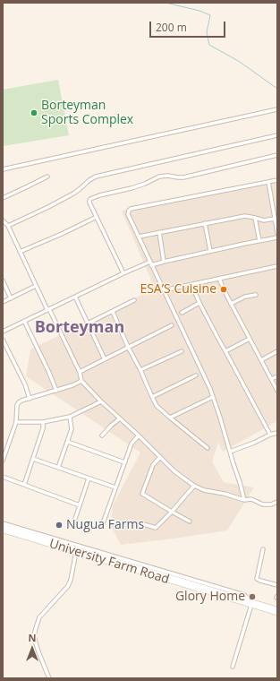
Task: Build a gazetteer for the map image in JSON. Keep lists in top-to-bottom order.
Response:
{
  "streets": {
    "street": ["University Farm Road"]
  },
  "districts": ["Borteyman"],
  "places": [
    "Borteyman Sports Complex",
    "ESA’S Cuisine",
    "Nugua Farms",
    "Glory Home"
  ],
  "scale_bar": "200 m",
  "north": "top"
}
